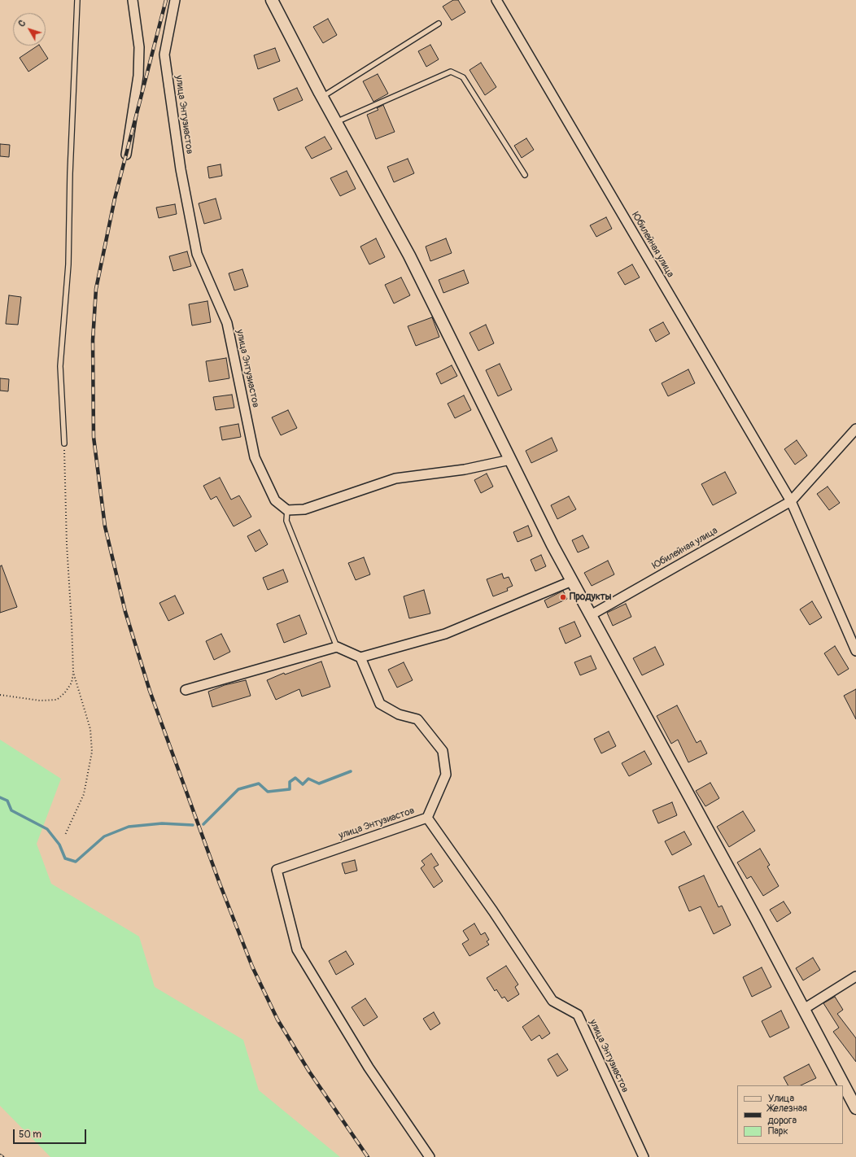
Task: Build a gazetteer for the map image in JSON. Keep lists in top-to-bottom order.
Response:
{
  "streets": {
    "street": ["улица Энтузиастов", "Юбилейная улица"]
  },
  "places": ["Продукты"],
  "legend": ["Улица", "Железная дорога", "Парк"],
  "scale_bar": "50 m",
  "north": "top left"
}
